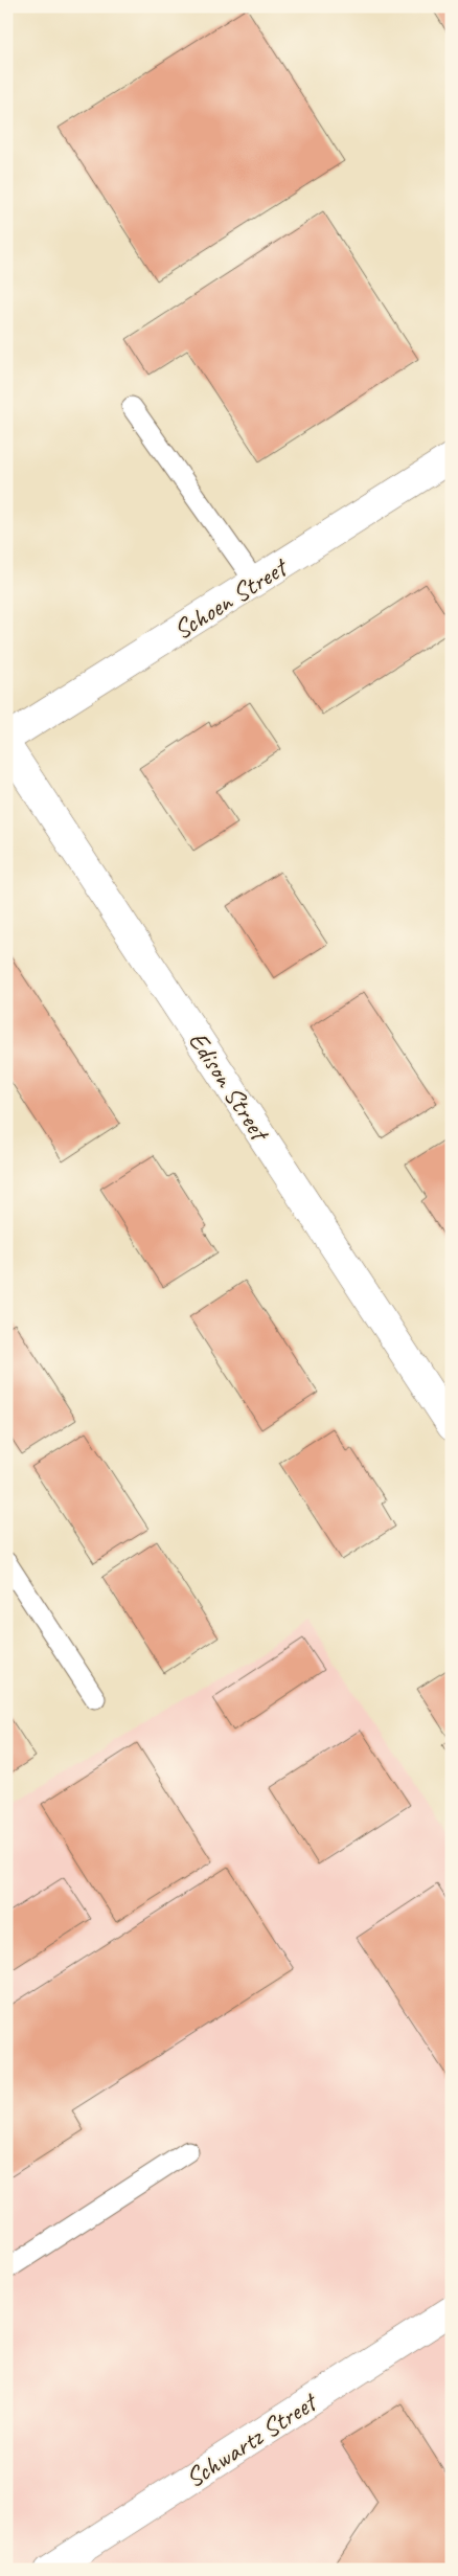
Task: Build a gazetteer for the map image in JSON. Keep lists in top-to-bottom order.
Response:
{
  "streets": {
    "street": ["Schoen Street", "Edison Street", "Schwartz Street"]
  }
}
